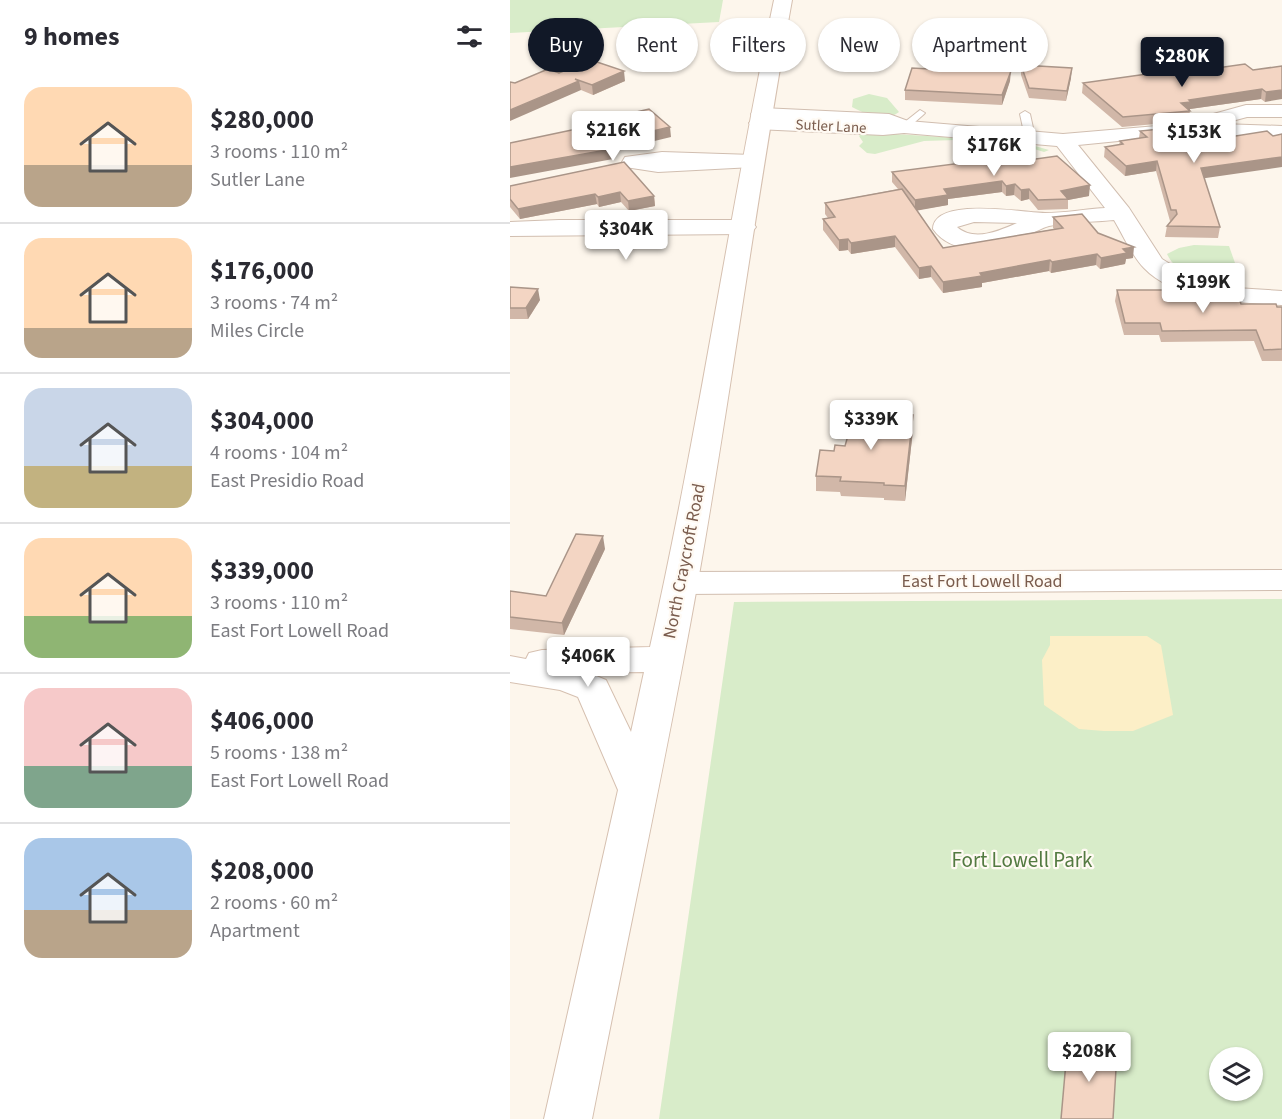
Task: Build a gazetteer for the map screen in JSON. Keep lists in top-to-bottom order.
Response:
{
  "streets": {
    "main road": ["North Craycroft Road"],
    "street": ["Sutler Lane", "East Fort Lowell Road"]
  },
  "crossings": [
    ["Sutler Lane", "North Craycroft Road"],
    ["North Craycroft Road", "East Fort Lowell Road"]
  ],
  "parks": ["Fort Lowell Park"],
  "page": {
    "heading": "9 homes",
    "chip": [
      "Buy",
      "Rent",
      "Filters",
      "New",
      "Apartment"
    ],
    "price": [
      "$280K",
      "$216K",
      "$153K",
      "$176K",
      "$304K",
      "$199K",
      "$339K",
      "$406K",
      "$208K"
    ],
    "list": [
      {
        "name": "$280,000",
        "note": "3 rooms · 110 m² · Sutler Lane"
      },
      {
        "name": "$176,000",
        "note": "3 rooms · 74 m² · Miles Circle"
      },
      {
        "name": "$304,000",
        "note": "4 rooms · 104 m² · East Presidio Road"
      },
      {
        "name": "$339,000",
        "note": "3 rooms · 110 m² · East Fort Lowell Road"
      },
      {
        "name": "$406,000",
        "note": "5 rooms · 138 m² · East Fort Lowell Road"
      },
      {
        "name": "$208,000",
        "note": "2 rooms · 60 m² · Apartment"
      }
    ]
  }
}
